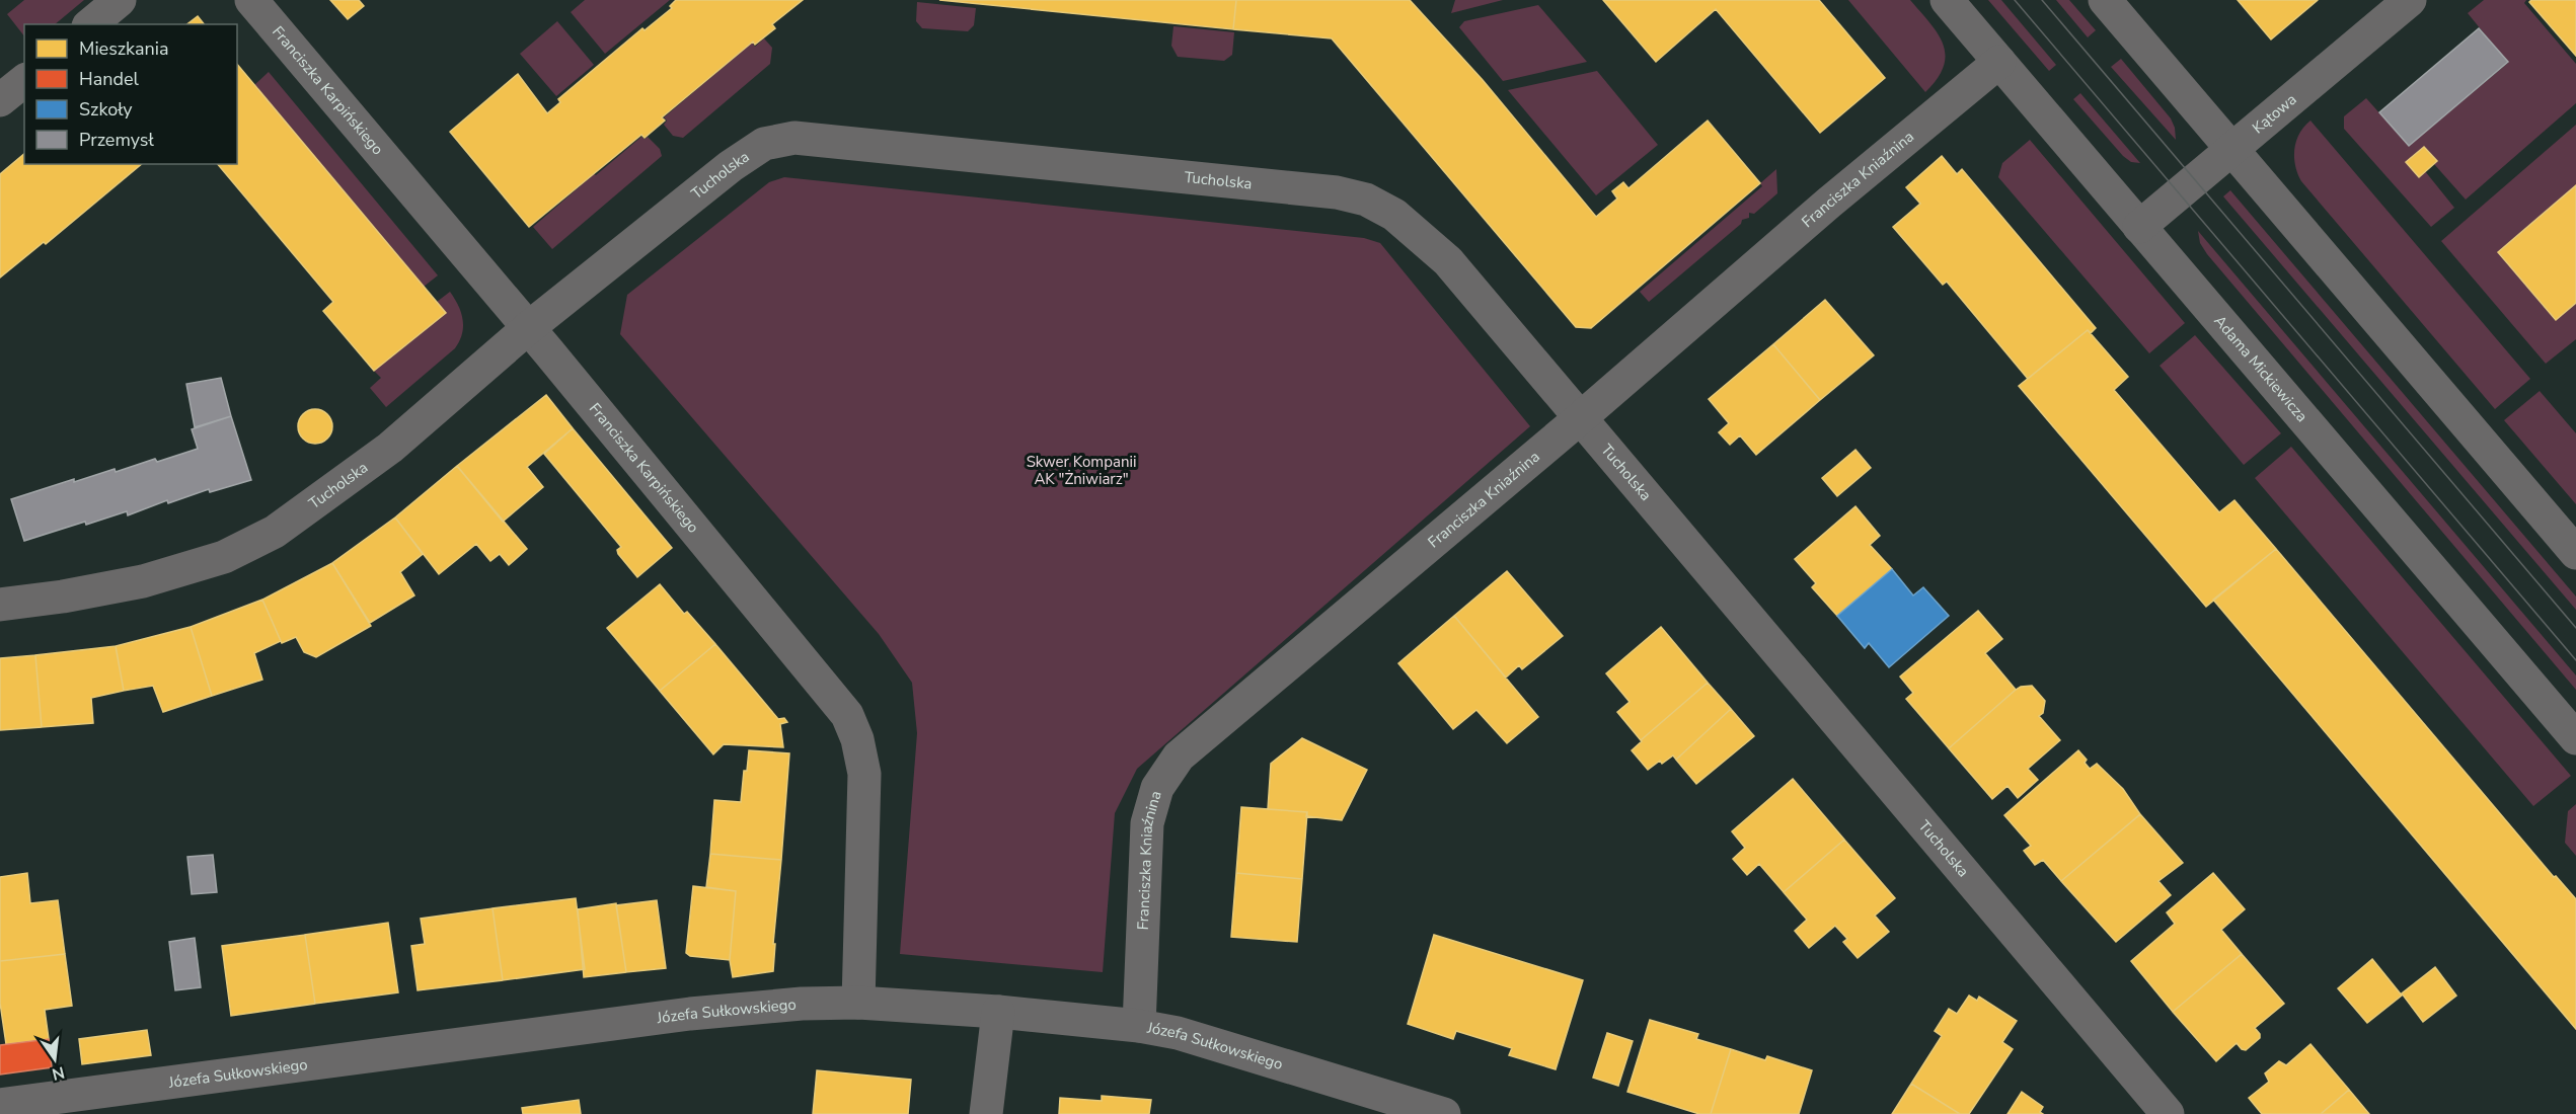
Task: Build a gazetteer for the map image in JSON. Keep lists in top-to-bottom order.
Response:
{
  "streets": {
    "street": [
      "Franciszka Karpińskiego",
      "Kątowa",
      "Tucholska",
      "Franciszka Kniaźnina",
      "Adama Mickiewicza",
      "Józefa Sułkowskiego"
    ]
  },
  "crossings": [
    ["Franciszka Karpińskiego", "Tucholska"],
    ["Franciszka Karpińskiego", "Józefa Sułkowskiego"],
    ["Kątowa", "Adama Mickiewicza"],
    ["Tucholska", "Franciszka Kniaźnina"],
    ["Franciszka Kniaźnina", "Adama Mickiewicza"],
    ["Franciszka Kniaźnina", "Józefa Sułkowskiego"]
  ],
  "parks": ["Skwer Kompanii AK \"Żniwiarz\""],
  "legend": [
    "Mieszkania",
    "Handel",
    "Szkoły",
    "Przemysł"
  ],
  "north": "bottom"
}
